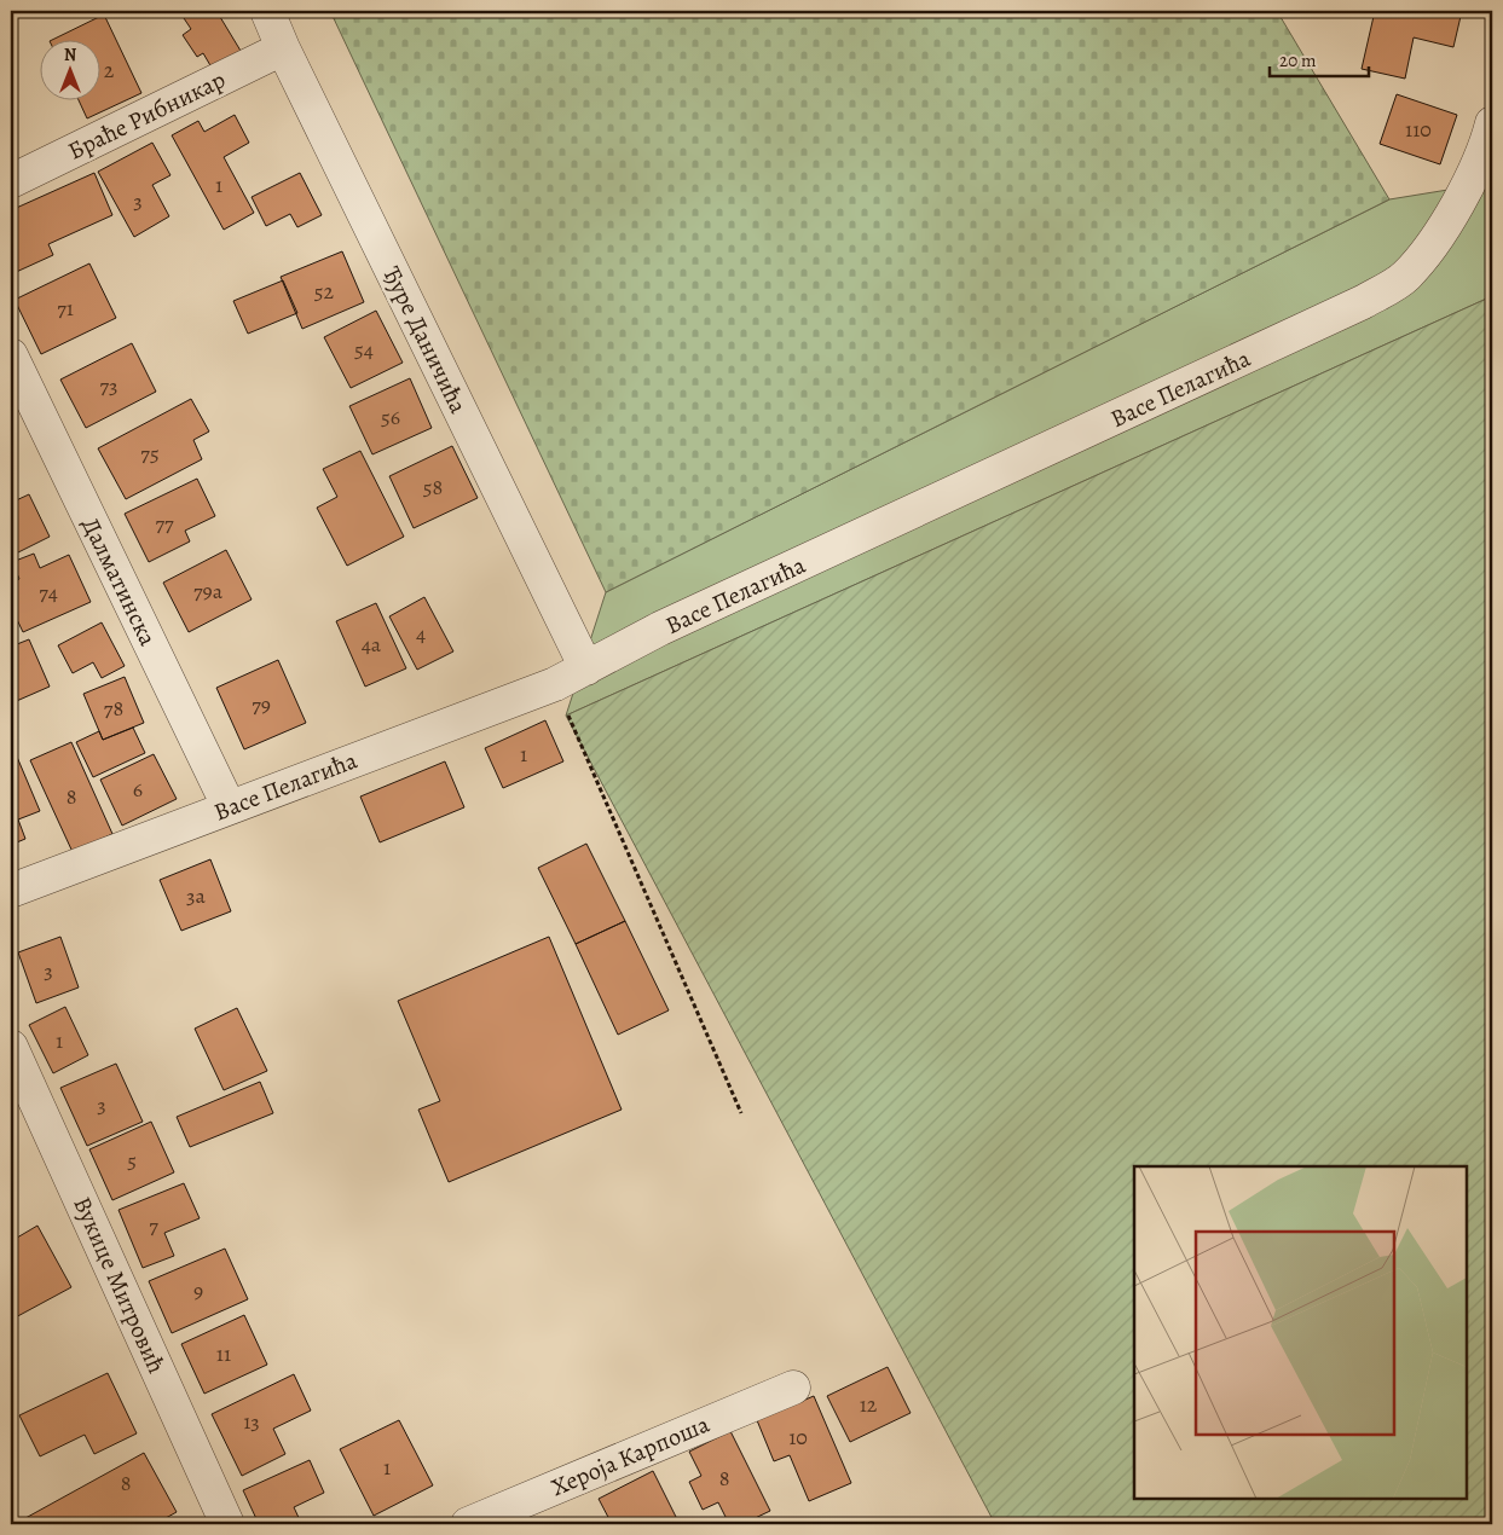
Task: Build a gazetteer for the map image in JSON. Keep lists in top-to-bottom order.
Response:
{
  "streets": {
    "street": [
      "Браће Рибникар",
      "Ђуре Даничића",
      "Васе Пелагића",
      "Далматинска",
      "Вукице Митровић",
      "Хероја Карпоша"
    ]
  },
  "crossings": [
    ["Браће Рибникар", "Ђуре Даничића"],
    ["Ђуре Даничића", "Васе Пелагића"],
    ["Васе Пелагића", "Далматинска"]
  ],
  "house_numbers": [
    "2",
    "110",
    "1",
    "3",
    "52",
    "71",
    "54",
    "73",
    "56",
    "75",
    "58",
    "77",
    "79a",
    "74",
    "4",
    "4a",
    "79",
    "78",
    "1",
    "6",
    "8",
    "3a",
    "3",
    "1",
    "3",
    "5",
    "7",
    "9",
    "11",
    "12",
    "13",
    "10",
    "1",
    "8",
    "8"
  ],
  "scale_bar": "20 m",
  "north": "top"
}
